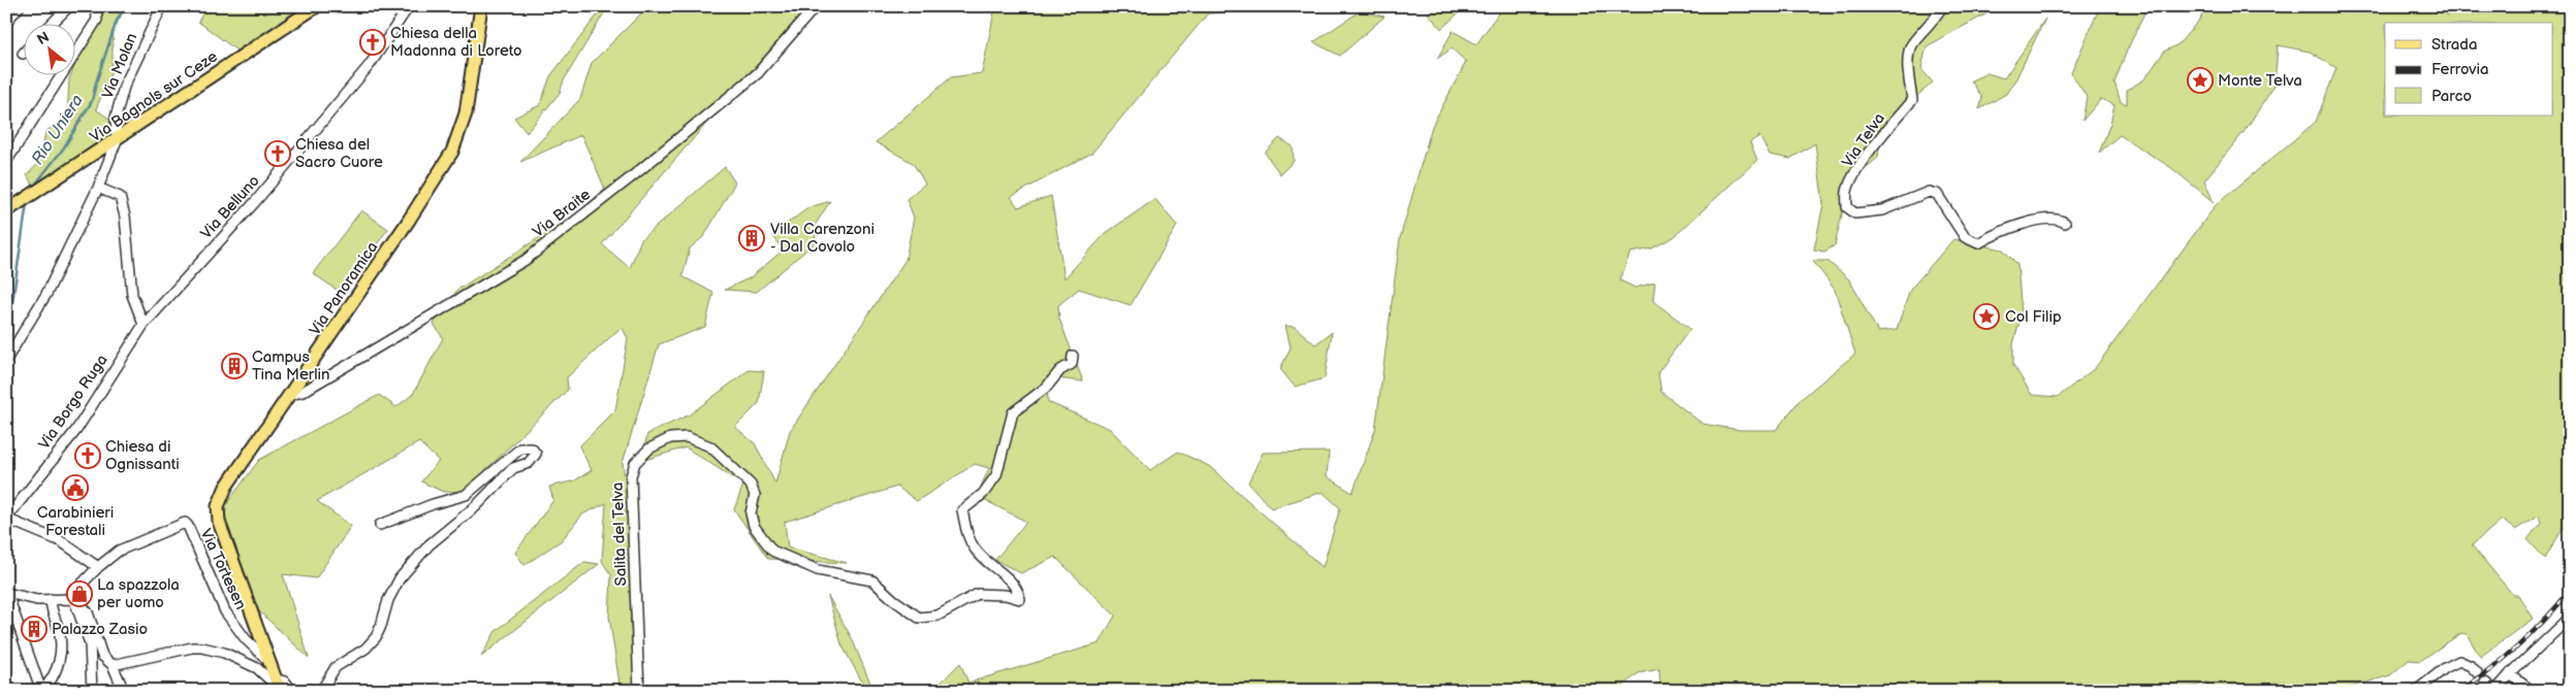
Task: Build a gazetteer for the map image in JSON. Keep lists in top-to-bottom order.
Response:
{
  "streets": {
    "main road": ["Via Bagnols sur Ceze", "Via Panoramica"],
    "street": [
      "Via Molan",
      "Via Telva",
      "Via Belluno",
      "Via Braite",
      "Via Borgo Ruga",
      "Salita del Telva",
      "Via Tortesen"
    ]
  },
  "crossings": [
    ["Via Molan", "Via Bagnols sur Ceze"],
    ["Via Belluno", "Via Borgo Ruga"],
    ["Via Braite", "Via Panoramica"],
    ["Via Panoramica", "Via Tortesen"]
  ],
  "water": ["Rio Uniera"],
  "places": {
    "church": ["Chiesa della Madonna di Loreto", "Chiesa del Sacro Cuore", "Chiesa di Ognissanti"],
    "place": ["Monte Telva", "Col Filip"],
    "building": ["Villa Carenzoni - Dal Covolo", "Campus Tina Merlin", "Palazzo Zasio"],
    "public building": ["Carabinieri Forestali"],
    "shop": ["La spazzola per uomo"]
  },
  "legend": ["Strada", "Ferrovia", "Parco"],
  "north": "top left"
}
